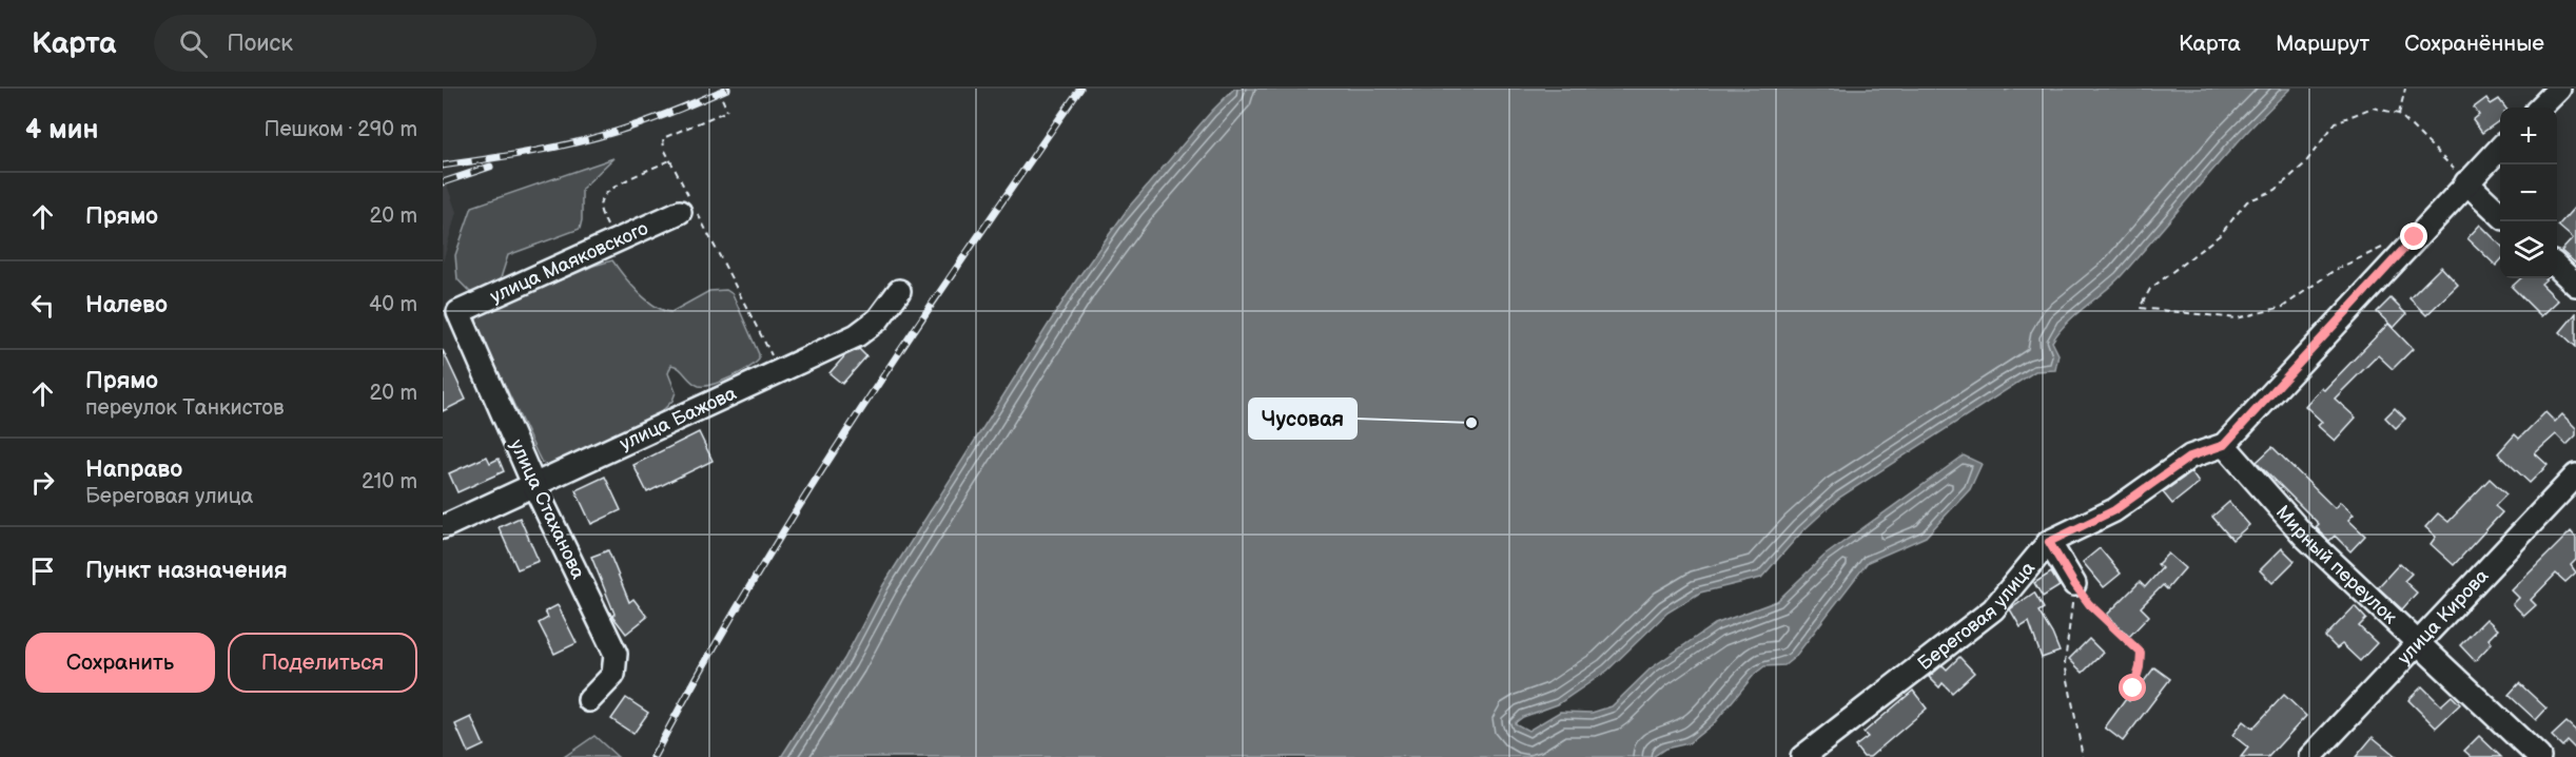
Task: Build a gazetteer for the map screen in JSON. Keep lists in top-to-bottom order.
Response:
{
  "streets": {
    "street": [
      "улица Маяковского",
      "улица Бажова",
      "улица Стаханова",
      "Мирный переулок",
      "Береговая улица",
      "улица Кирова"
    ]
  },
  "crossings": [
    ["улица Маяковского", "улица Стаханова"],
    ["улица Бажова", "улица Стаханова"],
    ["Мирный переулок", "Береговая улица"],
    ["Мирный переулок", "улица Кирова"]
  ],
  "places": ["Чусовая"],
  "page": {
    "header": "Карта",
    "search": "Поиск",
    "nav": ["Карта", "Маршрут", "Сохранённые"],
    "heading": ["4 мин", "Пешком · 290 m"],
    "map_buttons": ["+", "−"],
    "list": [
      ["Прямо", "20 m"],
      ["Налево", "40 m"],
      ["Прямо", "переулок Танкистов", "20 m"],
      ["Направо", "Береговая улица", "210 m"],
      "Пункт назначения"
    ],
    "buttons": ["Сохранить", "Поделиться"]
  }
}
